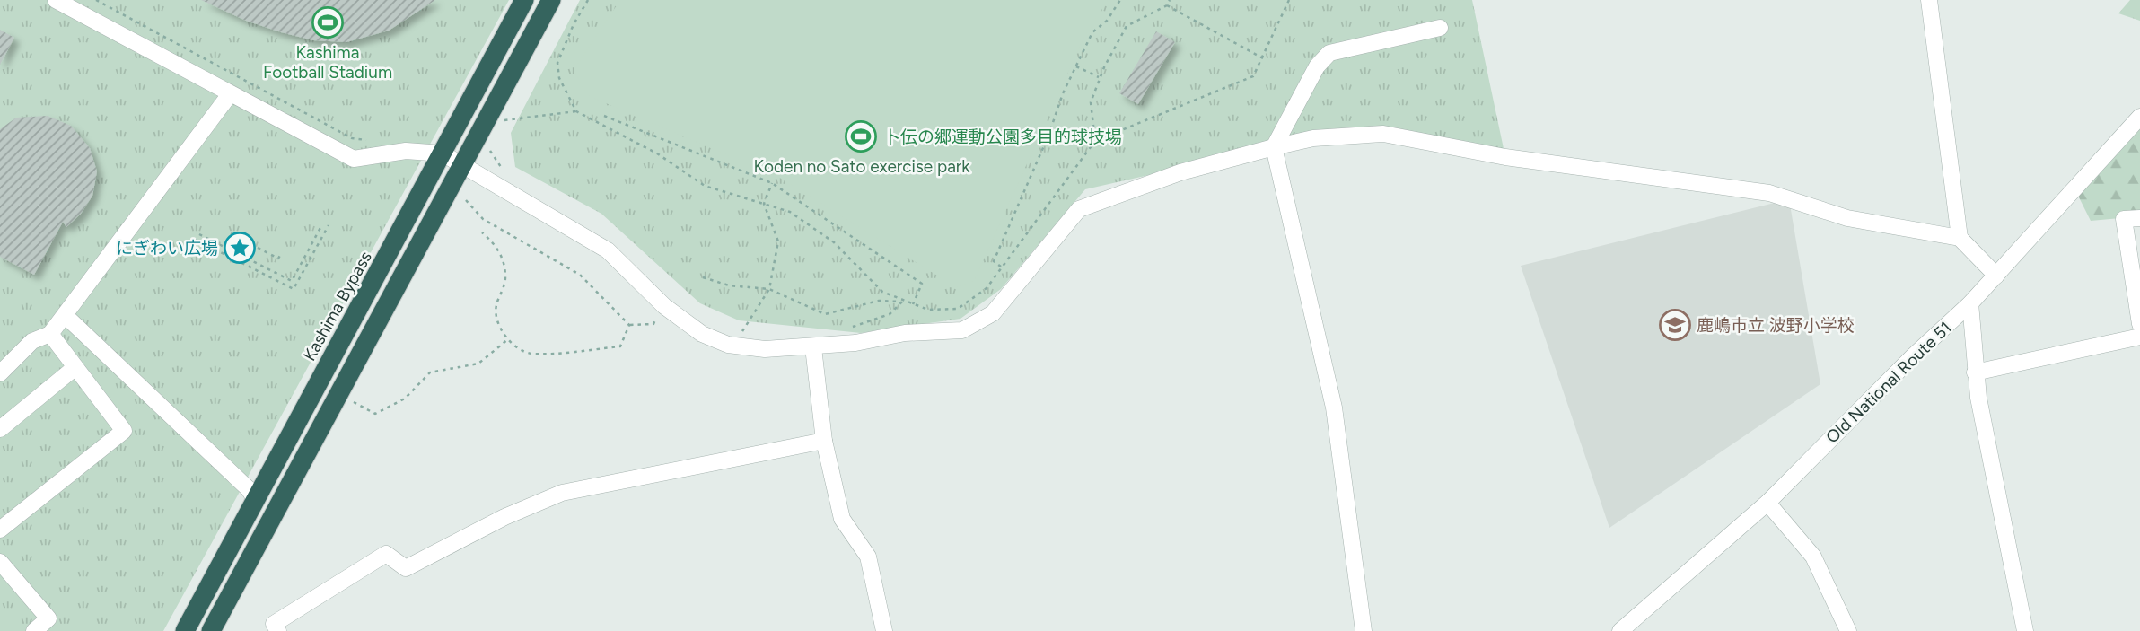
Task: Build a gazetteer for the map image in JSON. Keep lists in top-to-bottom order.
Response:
{
  "streets": {
    "highway": ["Kashima Bypass"],
    "street": ["Old National Route 51"]
  },
  "parks": ["Koden no Sato exercise park"],
  "places": {
    "sports": ["Kashima Football Stadium", "卜伝の郷運動公園多目的球技場"],
    "place": ["にぎわい広場"],
    "school or university": ["鹿嶋市立 波野小学校"]
  }
}
